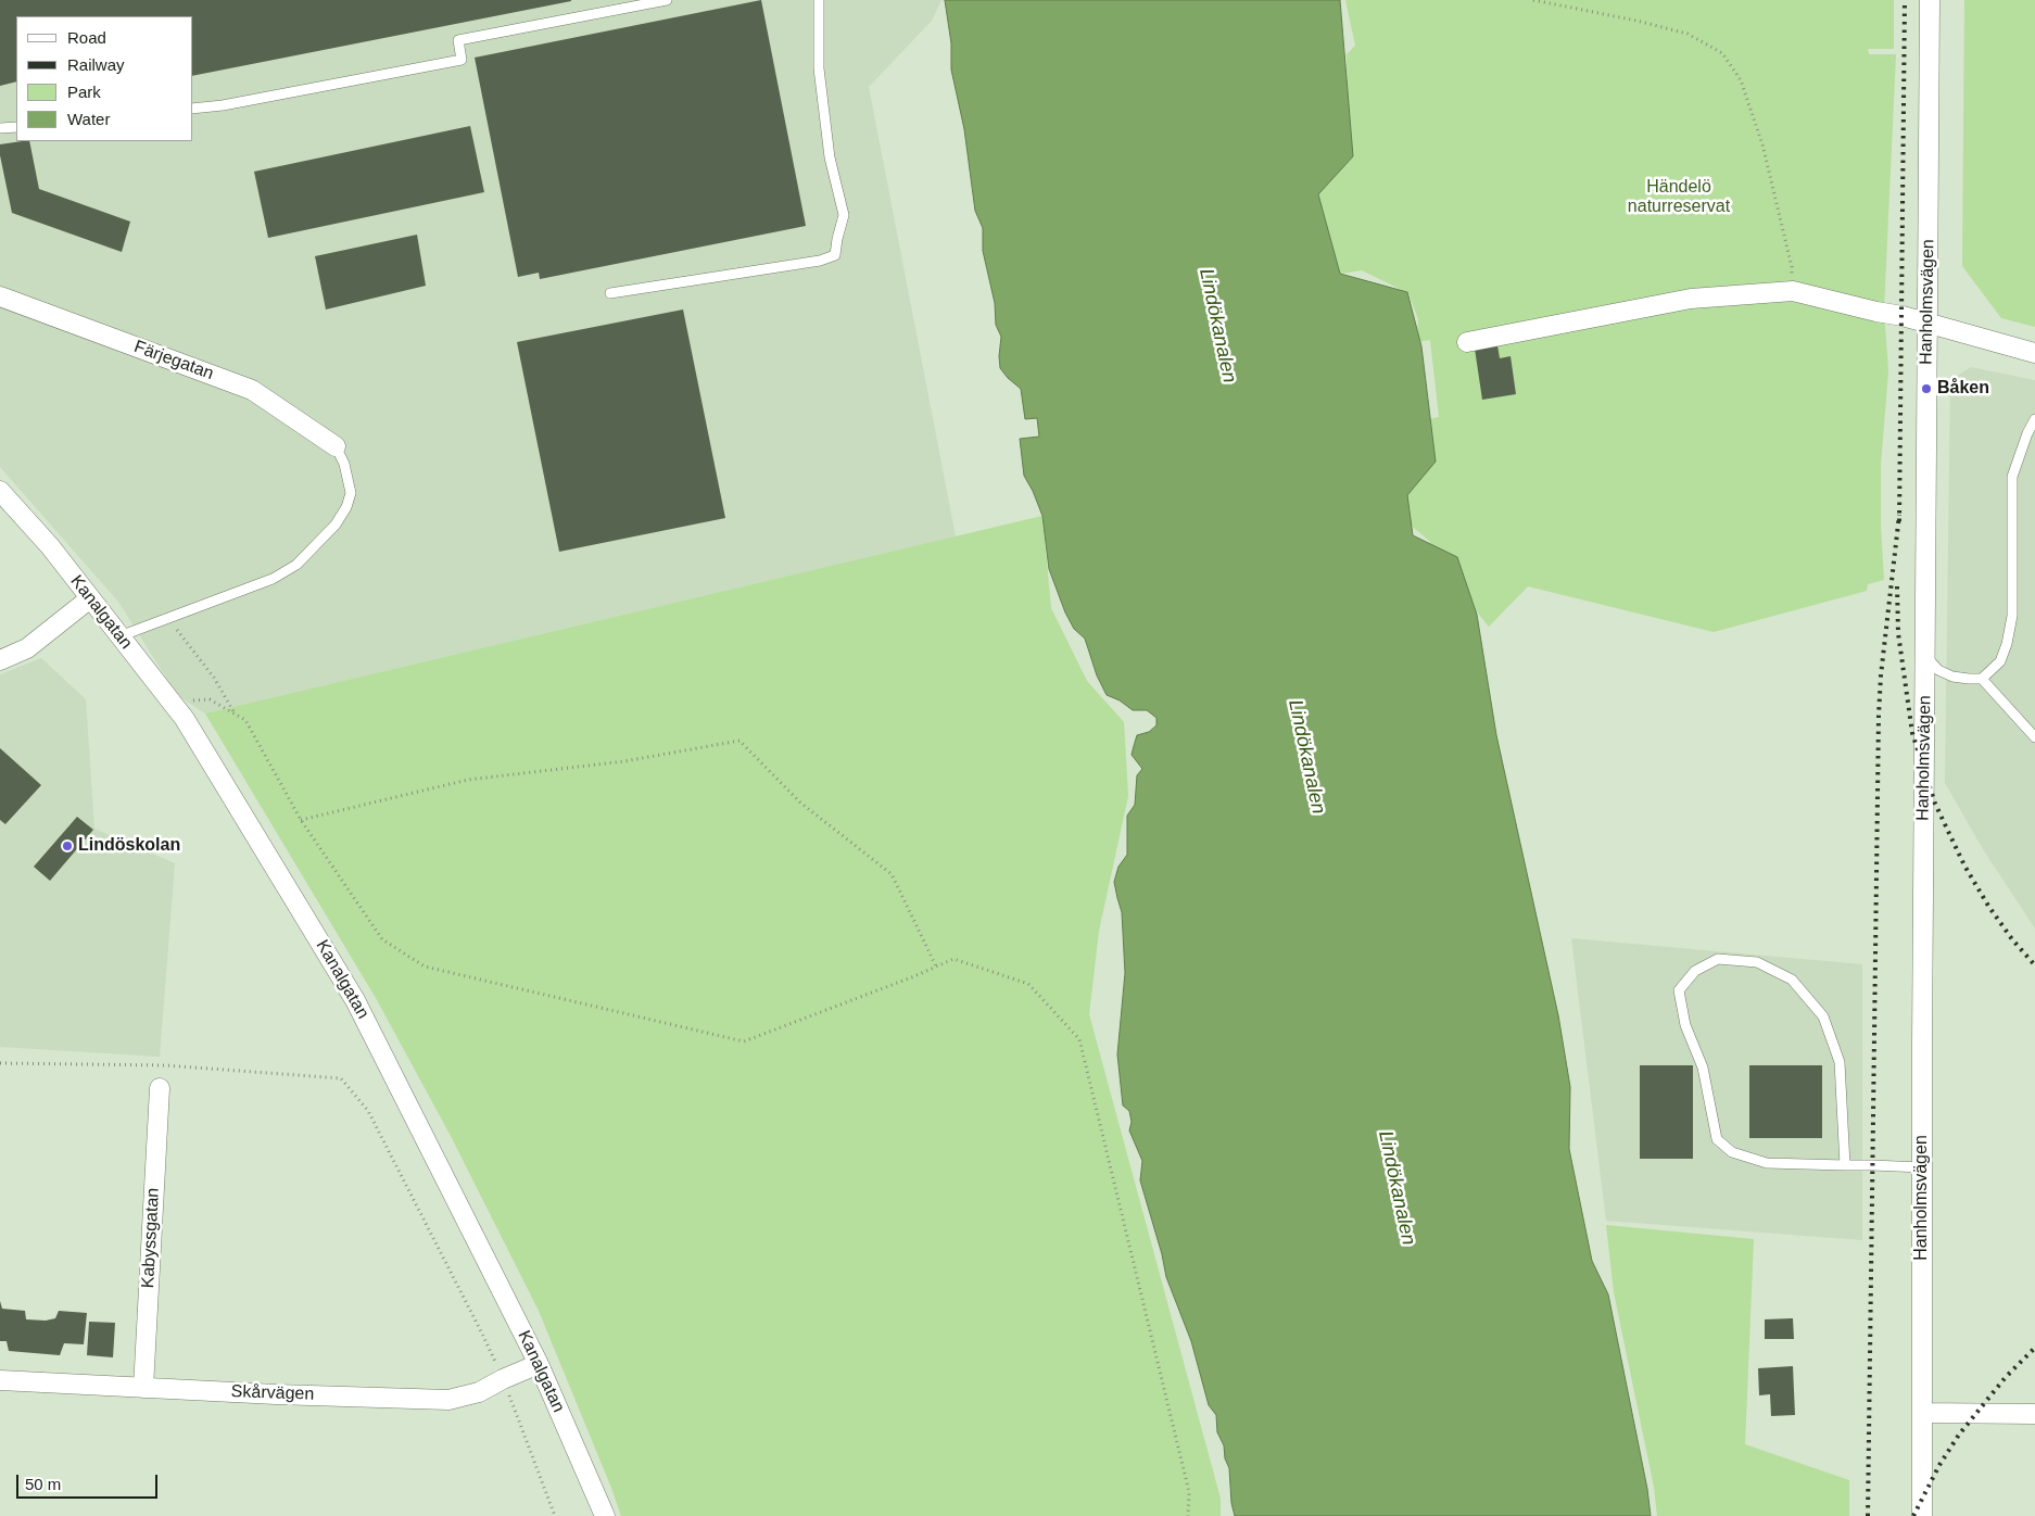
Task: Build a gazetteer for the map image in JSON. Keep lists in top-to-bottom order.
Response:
{
  "streets": {
    "street": [
      "Hanholmsvägen",
      "Färjegatan",
      "Kanalgatan",
      "Kabyssgatan",
      "Skårvägen"
    ]
  },
  "crossings": [
    ["Kanalgatan", "Skårvägen"],
    ["Kabyssgatan", "Skårvägen"]
  ],
  "water": ["Lindökanalen"],
  "parks": ["Händelö naturreservat"],
  "places": ["Båken", "Lindöskolan"],
  "legend": [
    "Road",
    "Railway",
    "Park",
    "Water"
  ],
  "scale_bar": "50 m"
}
